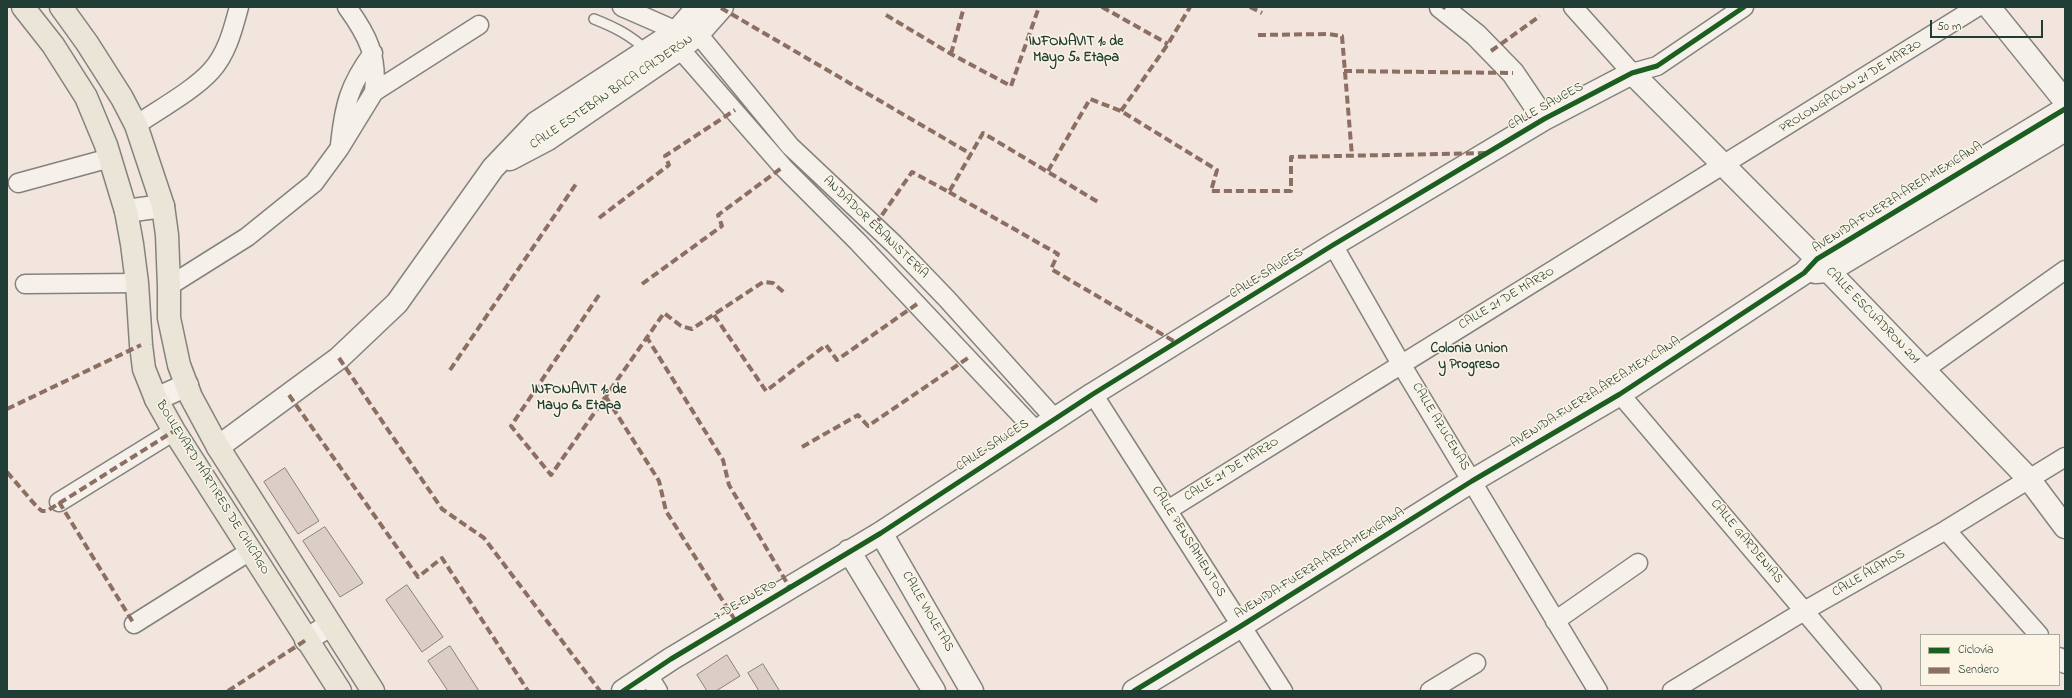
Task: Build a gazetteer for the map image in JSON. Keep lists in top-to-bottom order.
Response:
{
  "streets": {
    "main road": ["BOULEVARD MÁRTIRES DE CHICAGO"],
    "street": [
      "PROLONGACIÓN 21 DE MARZO",
      "CALLE ESTEBAN BACA CALDERÓN",
      "CALLE SAUCES",
      "AVENIDA FUERZA ÁREA MEXICANA",
      "ANDADOR EBANISTERÍA",
      "CALLE 21 DE MARZO",
      "CALLE ESCUADRON 201",
      "CALLE AZUCENAS",
      "CALLE PENSAMIENTOS",
      "CALLE GARDENIAS",
      "CALLE ÁLAMOS",
      "7 DE ENERO",
      "CALLE VIOLETAS"
    ]
  },
  "crossings": [
    ["PROLONGACIÓN 21 DE MARZO", "CALLE 21 DE MARZO"],
    ["PROLONGACIÓN 21 DE MARZO", "CALLE ESCUADRON 201"],
    ["CALLE ESTEBAN BACA CALDERÓN", "ANDADOR EBANISTERÍA"],
    ["CALLE ESTEBAN BACA CALDERÓN", "BOULEVARD MÁRTIRES DE CHICAGO"],
    ["CALLE SAUCES", "ANDADOR EBANISTERÍA"],
    ["CALLE SAUCES", "CALLE ESCUADRON 201"],
    ["CALLE SAUCES", "CALLE AZUCENAS"],
    ["CALLE SAUCES", "CALLE PENSAMIENTOS"],
    ["CALLE SAUCES", "7 DE ENERO"],
    ["CALLE SAUCES", "CALLE VIOLETAS"],
    ["AVENIDA FUERZA ÁREA MEXICANA", "CALLE ESCUADRON 201"],
    ["AVENIDA FUERZA ÁREA MEXICANA", "CALLE AZUCENAS"],
    ["AVENIDA FUERZA ÁREA MEXICANA", "CALLE PENSAMIENTOS"],
    ["AVENIDA FUERZA ÁREA MEXICANA", "CALLE GARDENIAS"],
    ["CALLE 21 DE MARZO", "CALLE ESCUADRON 201"],
    ["CALLE 21 DE MARZO", "CALLE AZUCENAS"],
    ["CALLE 21 DE MARZO", "CALLE PENSAMIENTOS"],
    ["CALLE ESCUADRON 201", "CALLE ÁLAMOS"],
    ["CALLE GARDENIAS", "CALLE ÁLAMOS"],
    ["7 DE ENERO", "CALLE VIOLETAS"]
  ],
  "districts": ["INFONAVIT 1º de Mayo 5ª Etapa", "Colonia Union y Progreso", "INFONAVIT 1º de Mayo 6ª Etapa"],
  "legend": ["Ciclovía", "Sendero"],
  "scale_bar": "50 m"
}
